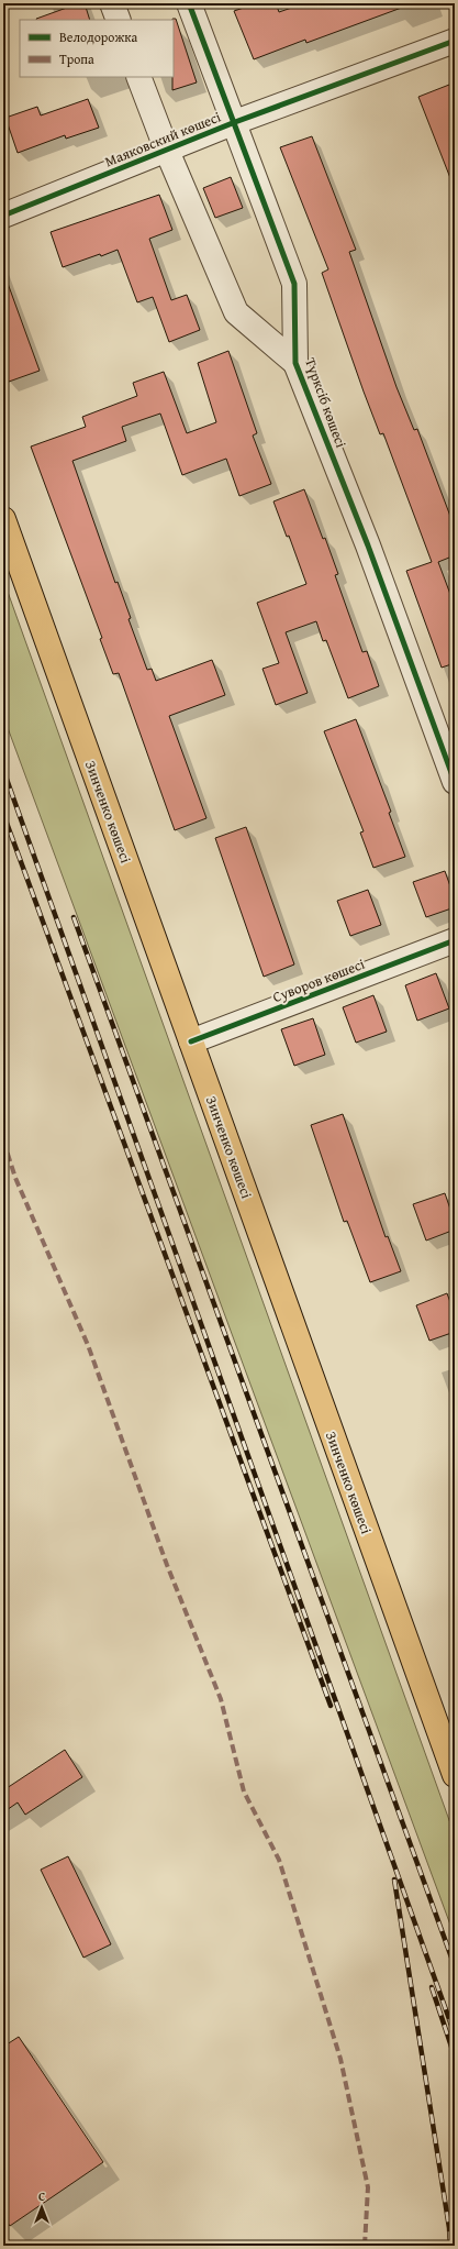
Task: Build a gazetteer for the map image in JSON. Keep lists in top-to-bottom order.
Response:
{
  "streets": {
    "main road": ["Зинченко көшесі"],
    "street": ["Маяковский көшесі", "Түрксіб көшесі", "Суворов көшесі"]
  },
  "crossings": [
    ["Маяковский көшесі", "Түрксіб көшесі"],
    ["Зинченко көшесі", "Суворов көшесі"]
  ],
  "legend": ["Велодорожка", "Тропа"],
  "north": "top"
}
